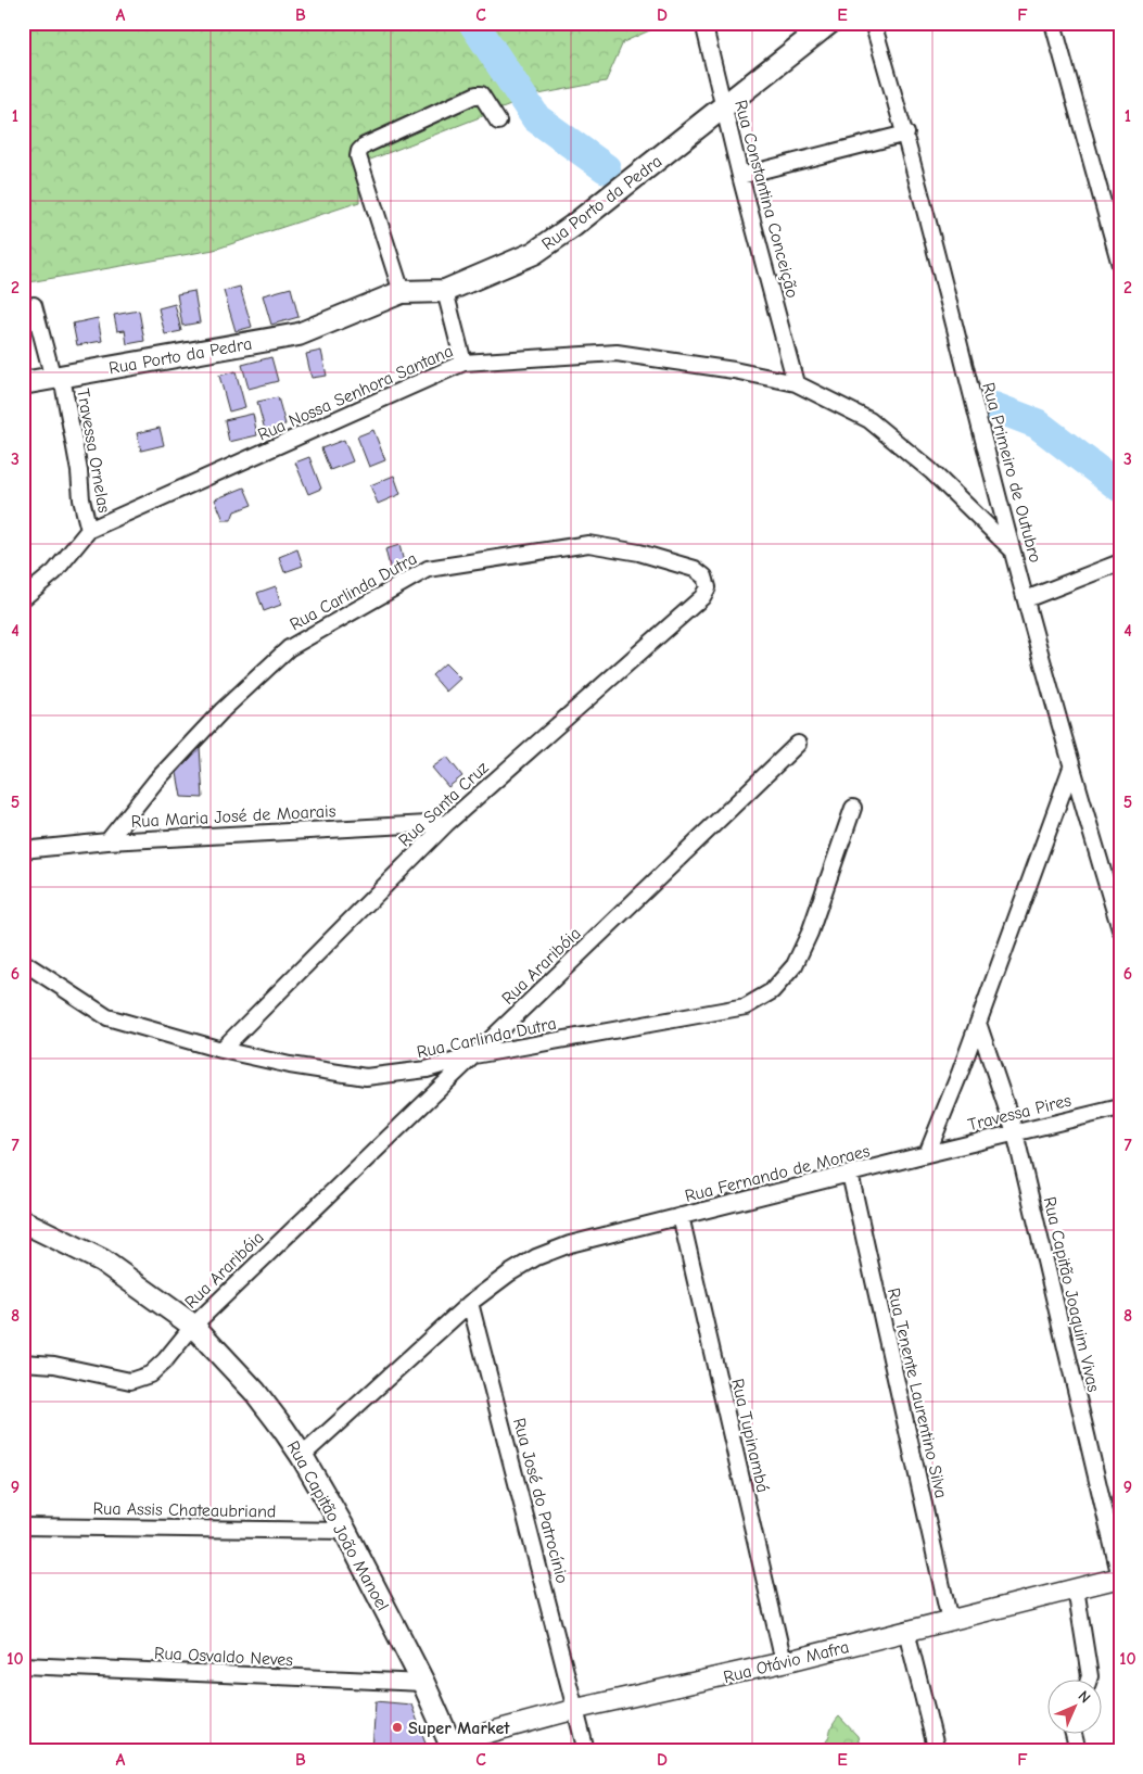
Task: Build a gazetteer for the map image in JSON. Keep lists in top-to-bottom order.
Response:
{
  "streets": {
    "main road": ["Rua Porto da Pedra", "Rua Capitão João Manoel"],
    "street": [
      "Rua Constantina Conceição",
      "Rua Nossa Senhora Santana",
      "Travessa Ornelas",
      "Rua Primeiro de Outubro",
      "Rua Carlinda Dutra",
      "Rua Santa Cruz",
      "Rua Maria José de Moarais",
      "Rua Araribóia",
      "Travessa Pires",
      "Rua Fernando de Moraes",
      "Rua Capitão Joaquim Vivas",
      "Rua Tenente Laurentino Silva",
      "Rua Tupinambá",
      "Rua José do Patrocínio",
      "Rua Assis Chateaubriand",
      "Rua Osvaldo Neves",
      "Rua Otávio Mafra"
    ]
  },
  "crossings": [
    ["Rua Constantina Conceição", "Rua Porto da Pedra"],
    ["Rua Constantina Conceição", "Rua Nossa Senhora Santana"],
    ["Rua Porto da Pedra", "Travessa Ornelas"],
    ["Rua Nossa Senhora Santana", "Travessa Ornelas"],
    ["Rua Nossa Senhora Santana", "Rua Primeiro de Outubro"],
    ["Rua Carlinda Dutra", "Rua Santa Cruz"],
    ["Rua Carlinda Dutra", "Rua Maria José de Moarais"],
    ["Rua Carlinda Dutra", "Rua Araribóia"],
    ["Rua Santa Cruz", "Rua Maria José de Moarais"],
    ["Rua Araribóia", "Rua Capitão João Manoel"],
    ["Travessa Pires", "Rua Fernando de Moraes"],
    ["Travessa Pires", "Rua Capitão Joaquim Vivas"],
    ["Rua Fernando de Moraes", "Rua Tenente Laurentino Silva"],
    ["Rua Fernando de Moraes", "Rua Tupinambá"],
    ["Rua Fernando de Moraes", "Rua José do Patrocínio"],
    ["Rua Fernando de Moraes", "Rua Capitão João Manoel"],
    ["Rua Capitão Joaquim Vivas", "Rua Otávio Mafra"],
    ["Rua Tenente Laurentino Silva", "Rua Otávio Mafra"],
    ["Rua Tupinambá", "Rua Otávio Mafra"],
    ["Rua José do Patrocínio", "Rua Otávio Mafra"],
    ["Rua Assis Chateaubriand", "Rua Capitão João Manoel"],
    ["Rua Capitão João Manoel", "Rua Osvaldo Neves"],
    ["Rua Capitão João Manoel", "Rua Otávio Mafra"]
  ],
  "places": ["Super Market"],
  "north": "top right",
  "grid": {
    "columns": [
      "A",
      "B",
      "C",
      "D",
      "E",
      "F"
    ],
    "rows": [
      "1",
      "2",
      "3",
      "4",
      "5",
      "6",
      "7",
      "8",
      "9",
      "10"
    ]
  }
}
